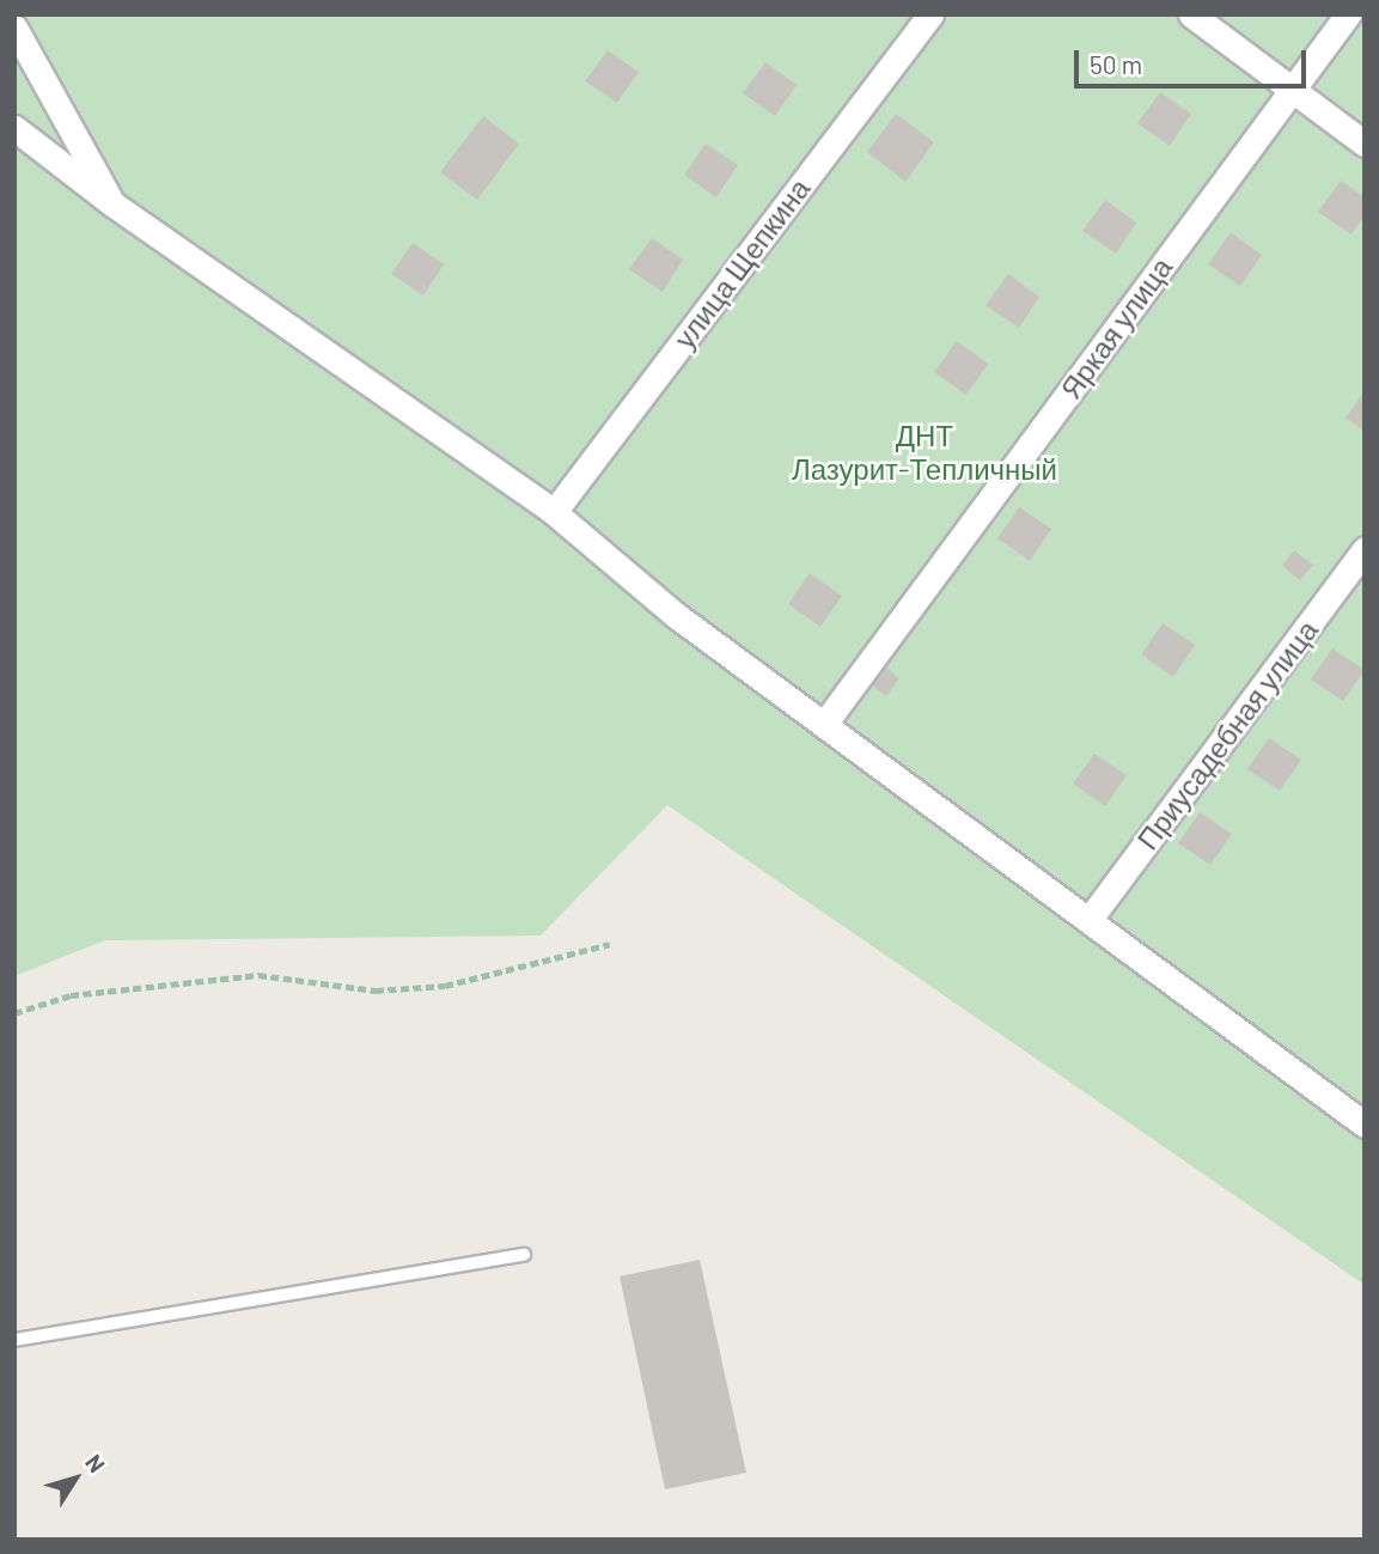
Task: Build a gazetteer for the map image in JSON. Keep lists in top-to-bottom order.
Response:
{
  "streets": {
    "street": ["улица Щепкина", "Яркая улица", "Приусадебная улица"]
  },
  "parks": ["ДНТ Лазурит-Тепличный"],
  "scale_bar": "50 m",
  "north": "top right"
}
